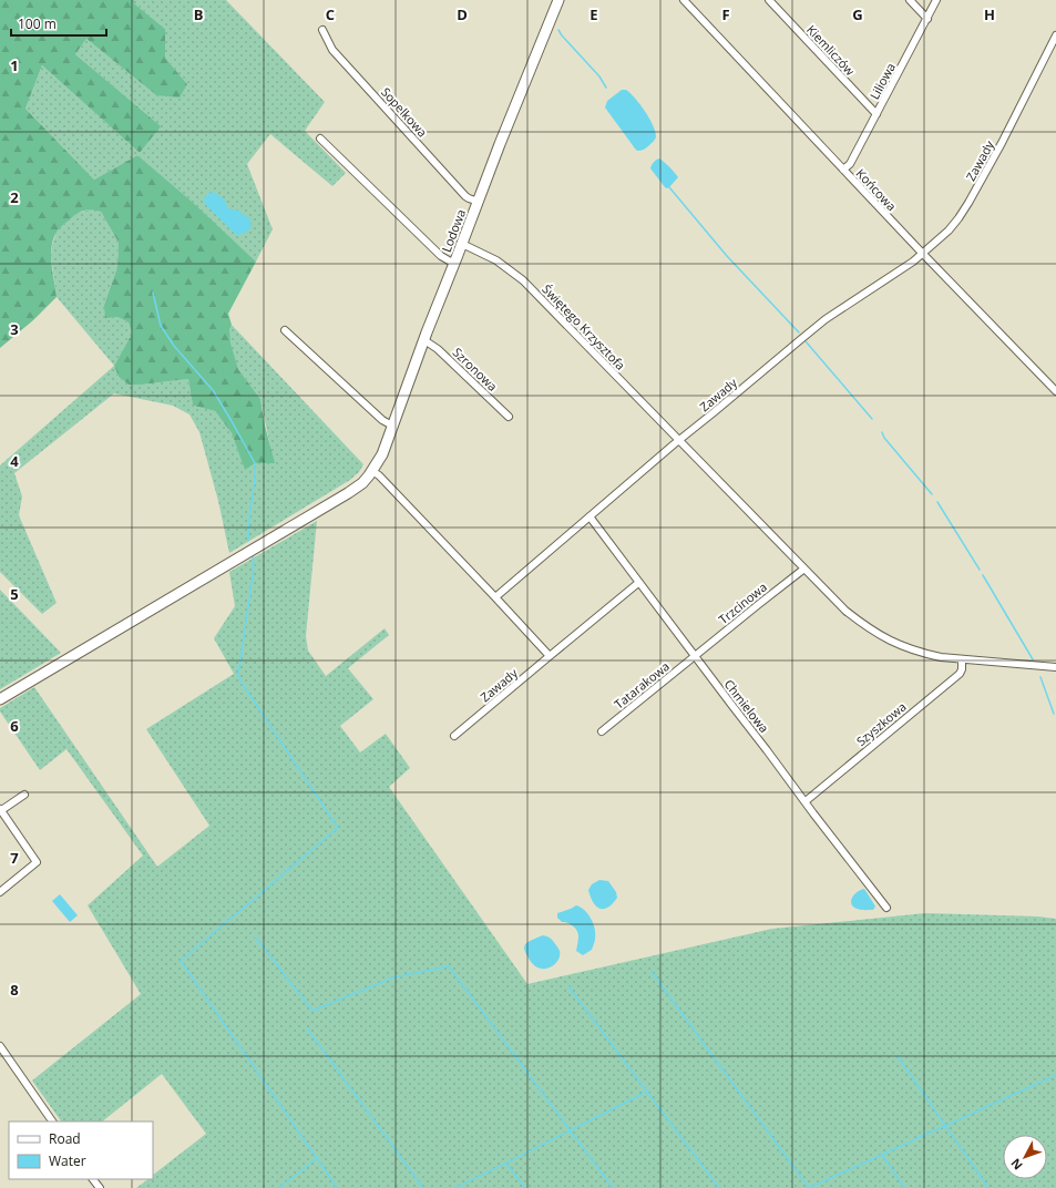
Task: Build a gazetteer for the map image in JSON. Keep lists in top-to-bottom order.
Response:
{
  "streets": {
    "street": [
      "Kiemliczów",
      "Liliowa",
      "Sopelkowa",
      "Zawady",
      "Końcowa",
      "Lodowa",
      "Świętego Krzysztofa",
      "Szronowa",
      "Trzcinowa",
      "Tatarakowa",
      "Chmielowa",
      "Szyszkowa"
    ]
  },
  "crossings": [
    ["Kiemliczów", "Liliowa"],
    ["Liliowa", "Końcowa"],
    ["Sopelkowa", "Lodowa"],
    ["Zawady", "Końcowa"],
    ["Zawady", "Świętego Krzysztofa"],
    ["Zawady", "Chmielowa"],
    ["Lodowa", "Świętego Krzysztofa"],
    ["Lodowa", "Szronowa"],
    ["Świętego Krzysztofa", "Trzcinowa"],
    ["Świętego Krzysztofa", "Szyszkowa"],
    ["Trzcinowa", "Tatarakowa"],
    ["Trzcinowa", "Chmielowa"],
    ["Tatarakowa", "Chmielowa"],
    ["Chmielowa", "Szyszkowa"]
  ],
  "legend": ["Road", "Water"],
  "scale_bar": "100 m",
  "north": "bottom left",
  "grid": {
    "columns": [
      "B",
      "C",
      "D",
      "E",
      "F",
      "G",
      "H"
    ],
    "rows": [
      "1",
      "2",
      "3",
      "4",
      "5",
      "6",
      "7",
      "8"
    ]
  }
}
